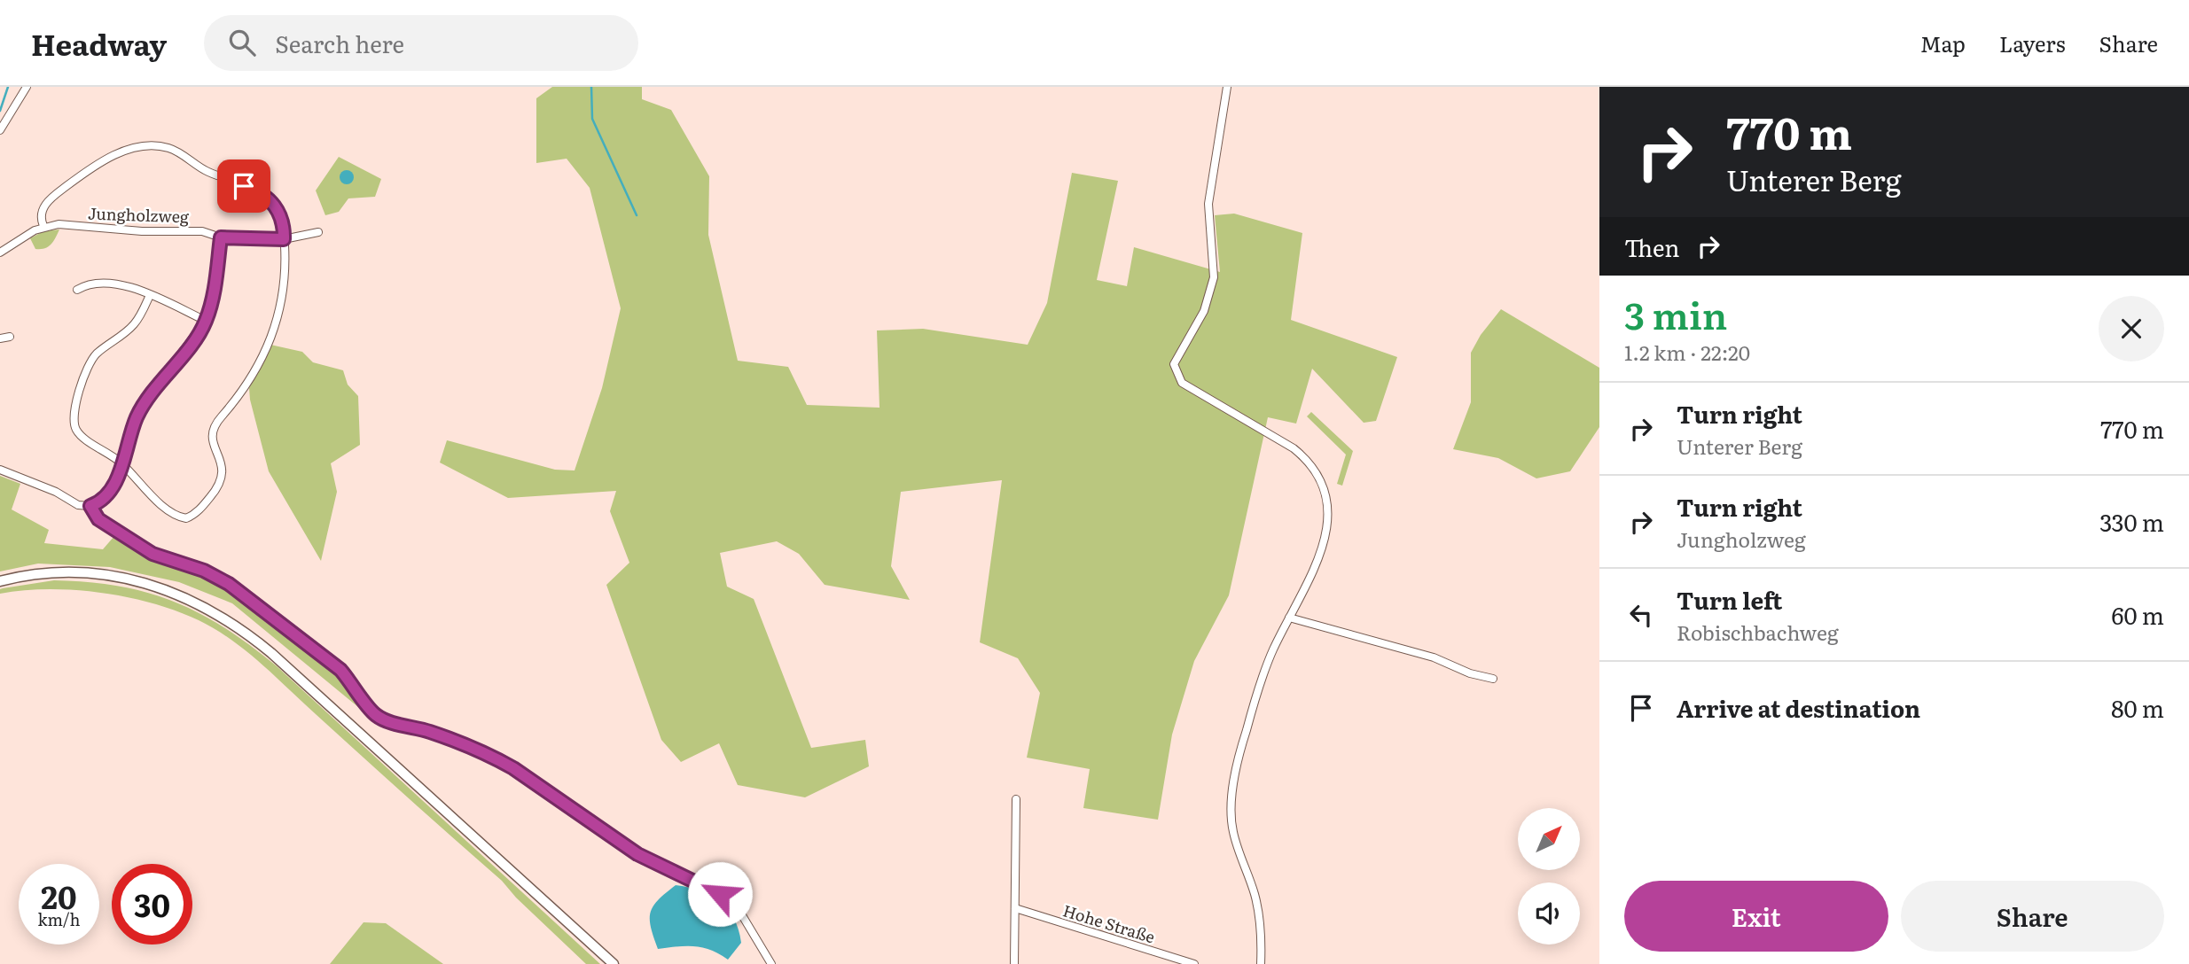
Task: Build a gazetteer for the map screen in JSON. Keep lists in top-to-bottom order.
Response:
{
  "streets": {
    "street": ["Jungholzweg", "Hohe Straße"]
  },
  "north": "top right",
  "page": {
    "header": "Headway",
    "search": "Search here",
    "nav": ["Map", "Layers", "Share"],
    "turn": ["770 m", "Unterer Berg"],
    "then": "Then",
    "heading": ["3 min", "1.2 km · 22:20"],
    "list": [
      {
        "name": "Turn right",
        "note": "Unterer Berg",
        "value": "770 m"
      },
      {
        "name": "Turn right",
        "note": "Jungholzweg",
        "value": "330 m"
      },
      {
        "name": "Turn left",
        "note": "Robischbachweg",
        "value": "60 m"
      },
      {
        "name": "Arrive at destination",
        "value": "80 m"
      }
    ],
    "speed": "20 km/h",
    "limit": "30",
    "buttons": ["Exit", "Share"]
  }
}
